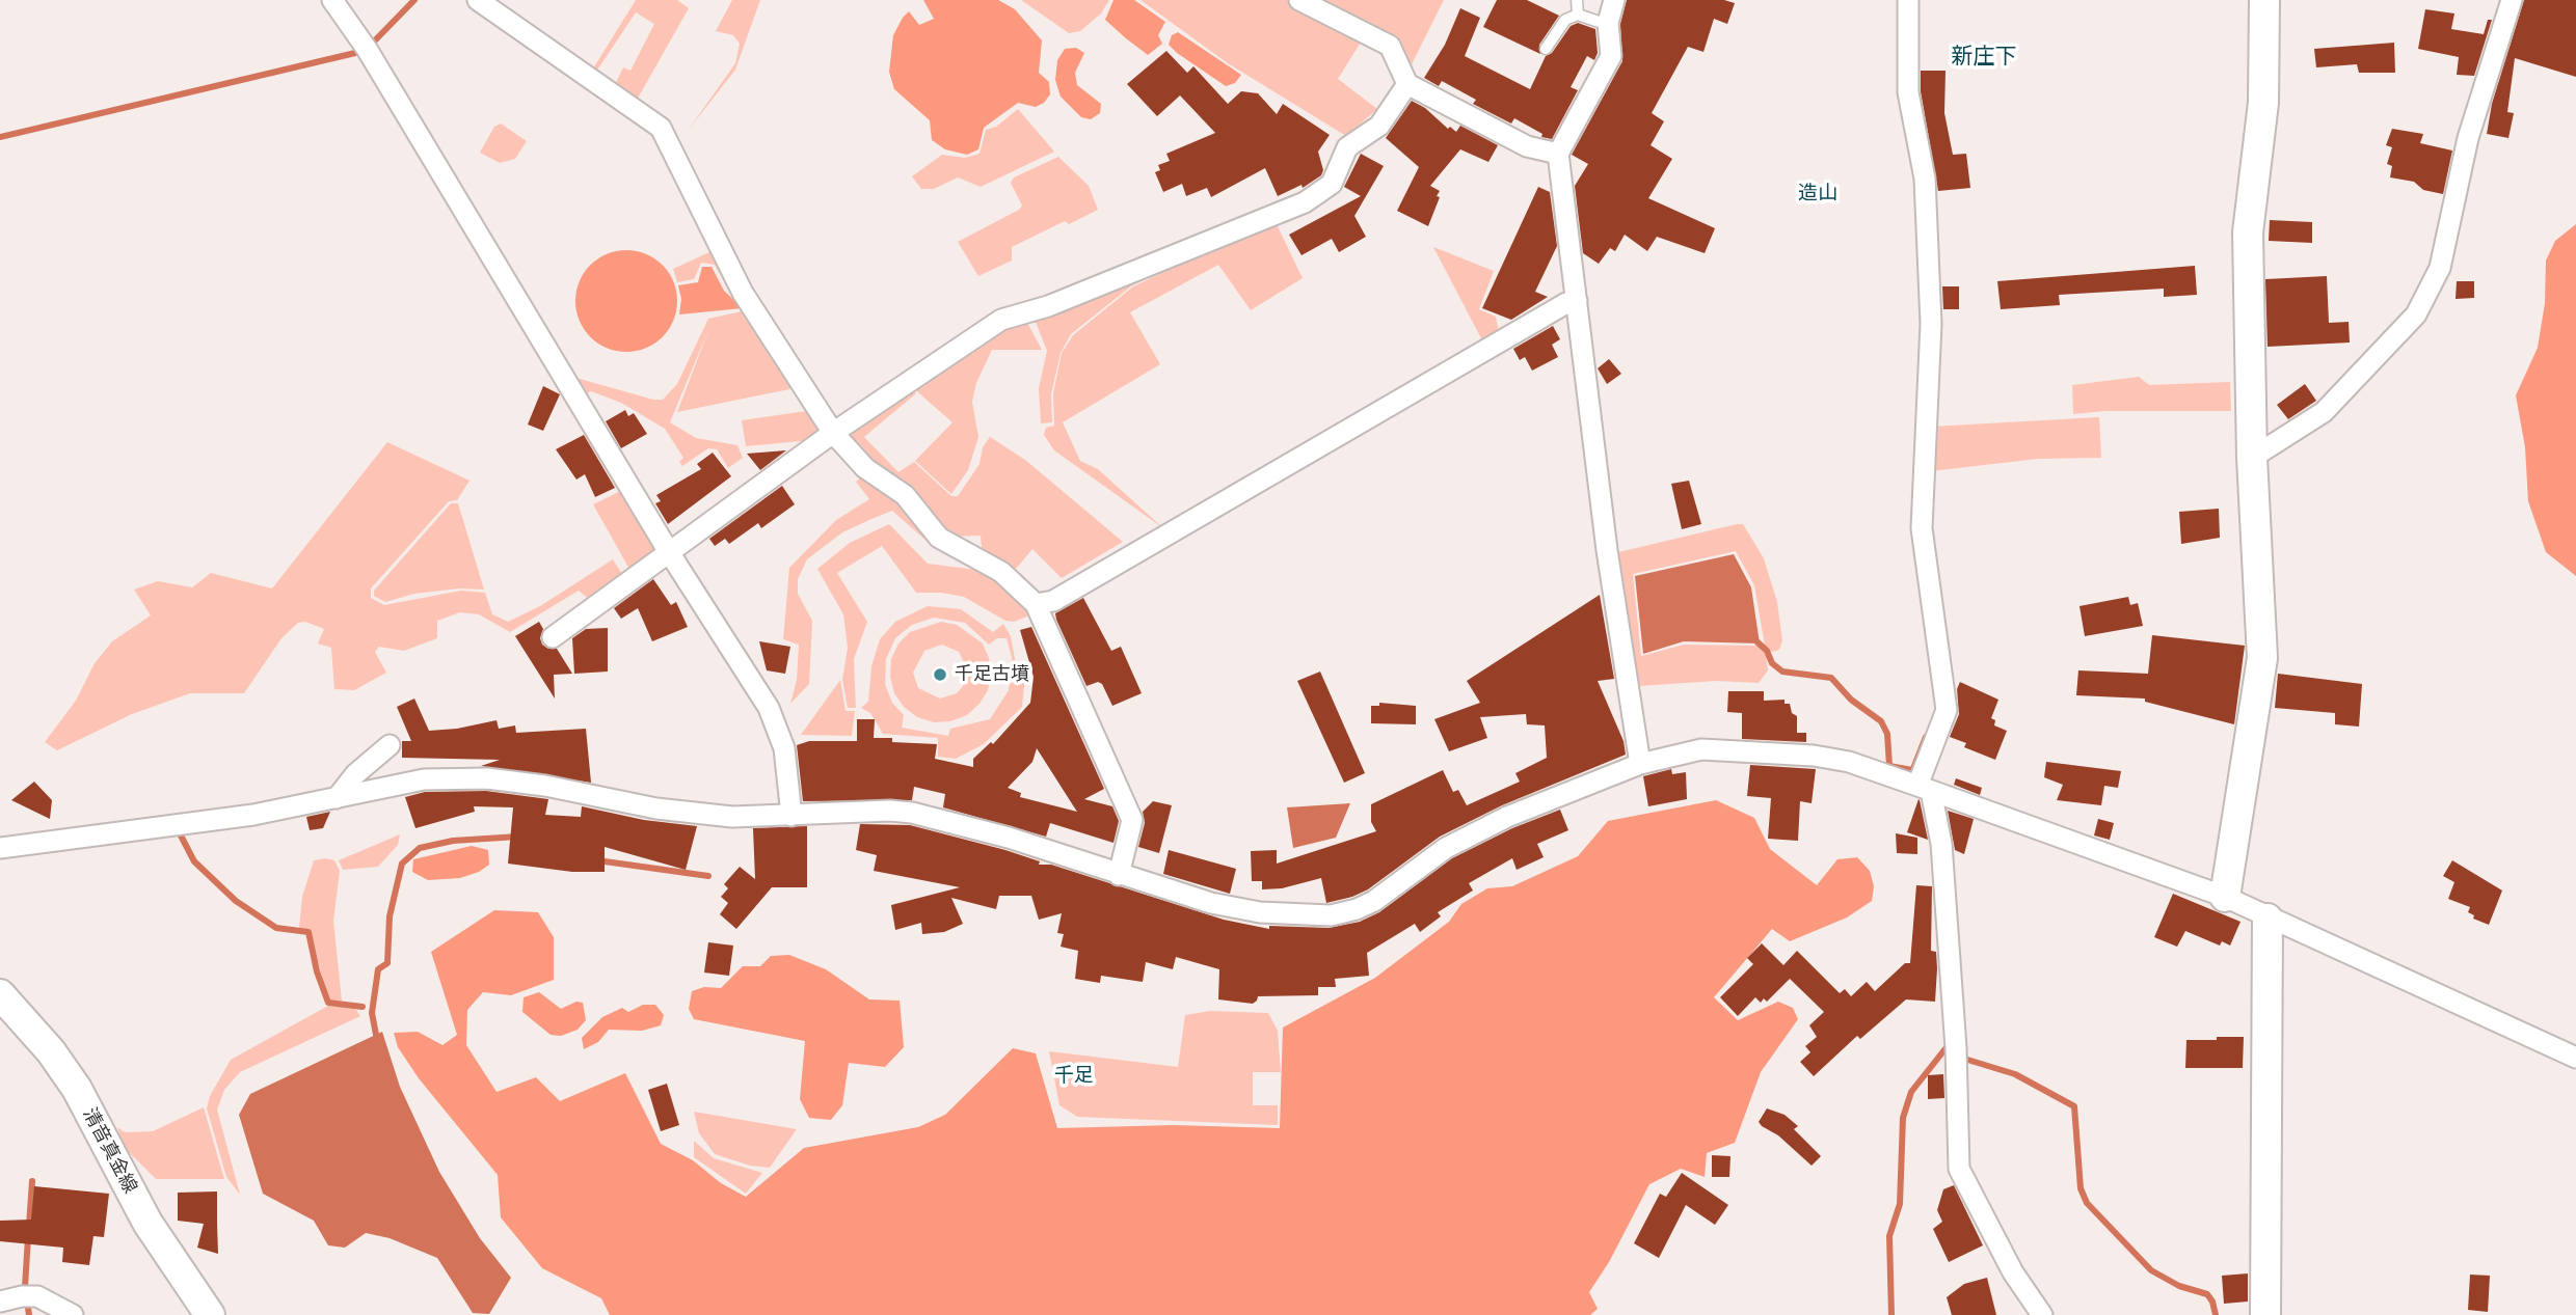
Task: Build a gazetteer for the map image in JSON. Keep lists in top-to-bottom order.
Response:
{
  "streets": {
    "street": ["清音真金線"]
  },
  "districts": ["新庄下", "造山", "千足"],
  "places": ["千足古墳"]
}
